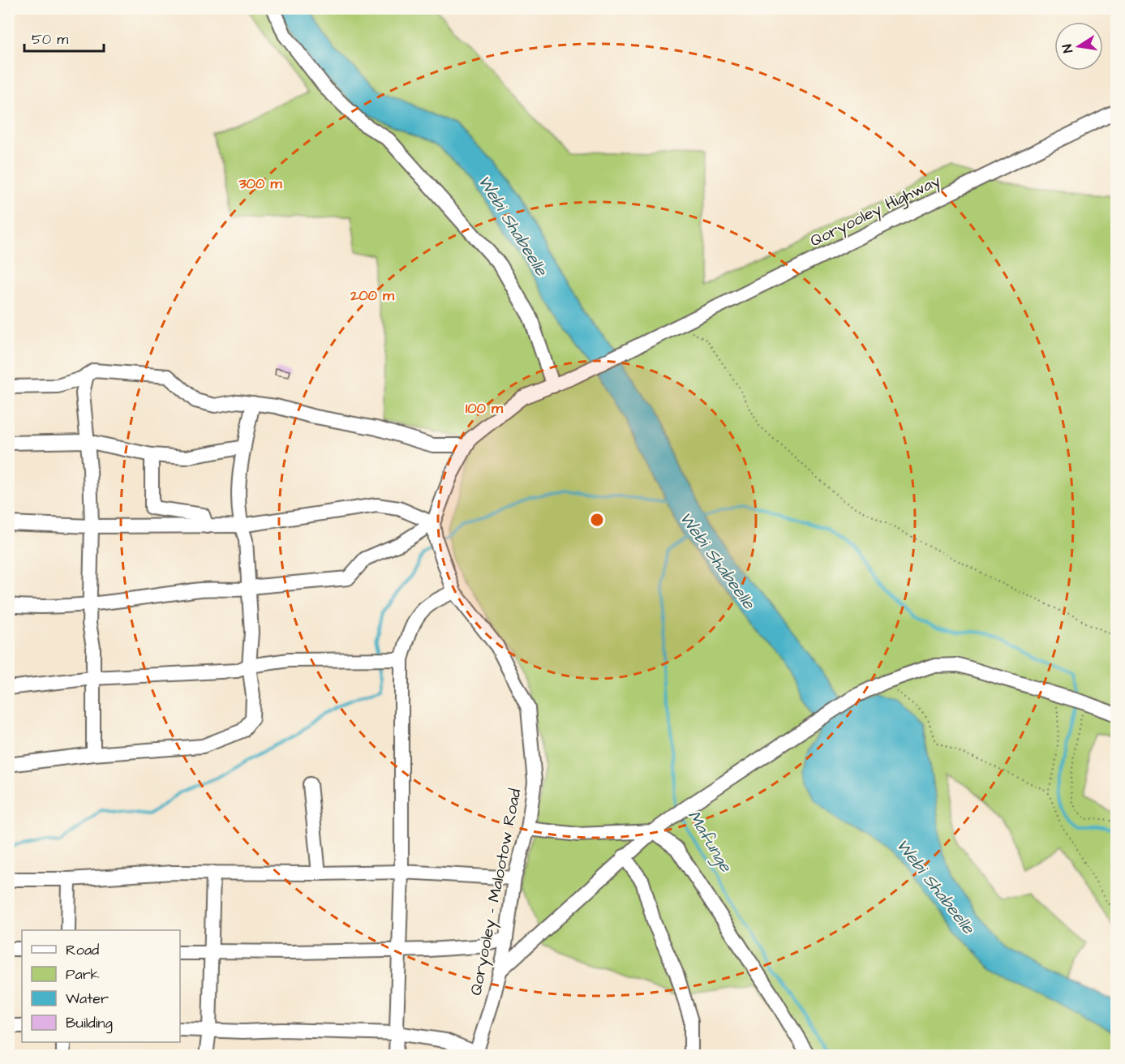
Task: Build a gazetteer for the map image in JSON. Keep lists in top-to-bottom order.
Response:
{
  "streets": {
    "street": ["Qoryooley Highway", "Qoryooley - Malootow Road"]
  },
  "water": ["Webi Shabeelle", "Mafunge"],
  "legend": [
    "Road",
    "Park",
    "Water",
    "Building"
  ],
  "scale_bar": "50 m",
  "north": "left",
  "rings": ["300 m", "200 m", "100 m"]
}
